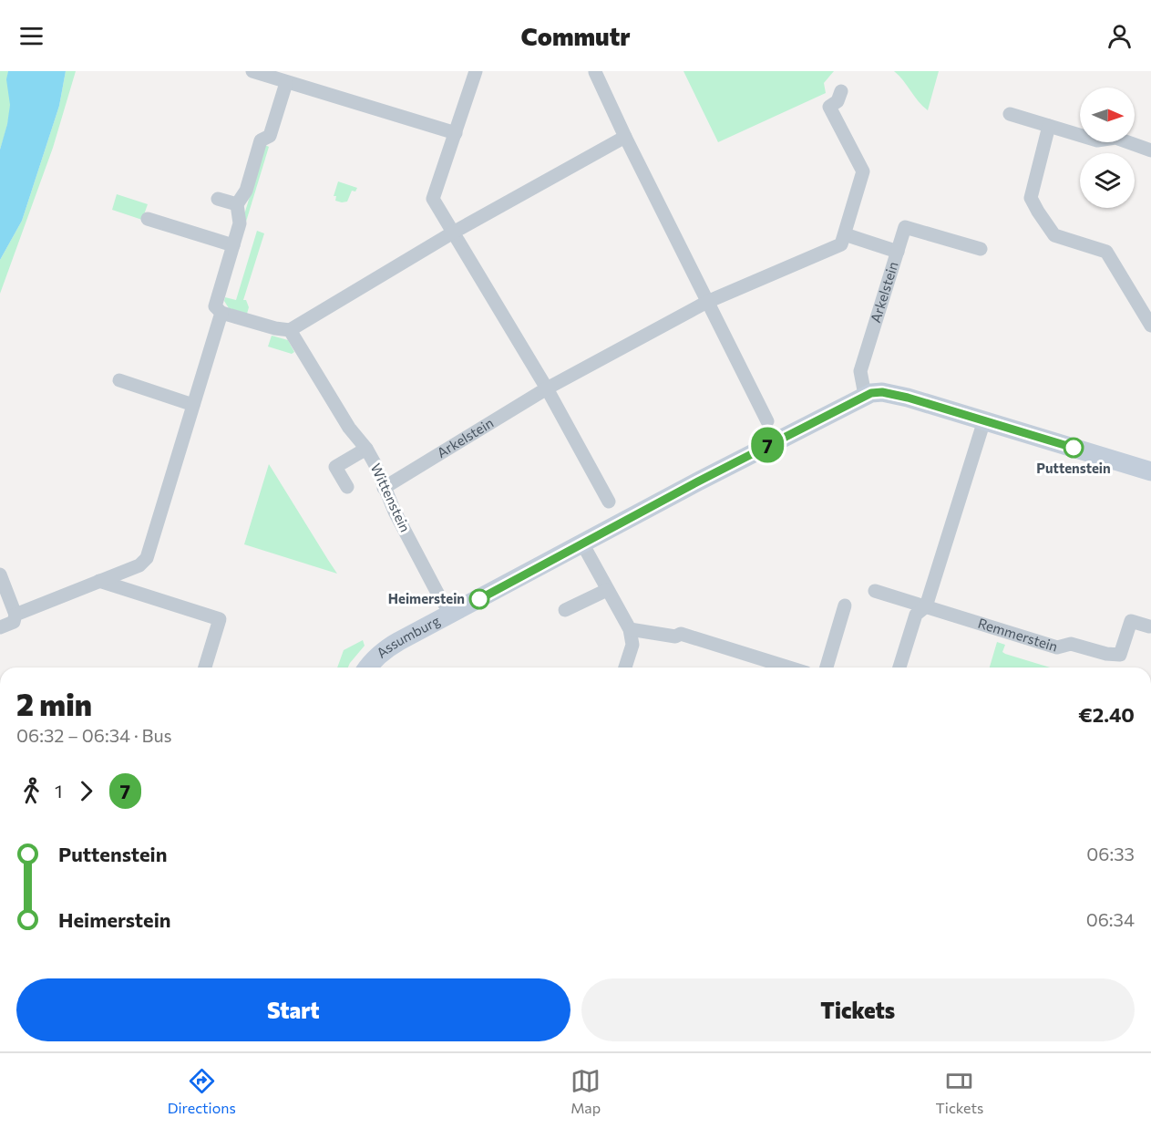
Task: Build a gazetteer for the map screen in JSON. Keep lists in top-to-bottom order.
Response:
{
  "streets": {
    "street": [
      "Arkelstein",
      "Wittenstein",
      "Remmerstein",
      "Assumburg"
    ]
  },
  "crossings": [
    ["Arkelstein", "Wittenstein"],
    ["Arkelstein", "Assumburg"],
    ["Wittenstein", "Assumburg"]
  ],
  "places": ["Puttenstein", "Heimerstein"],
  "lines": ["bus line 7"],
  "north": "right",
  "page": {
    "header": "Commutr",
    "on_map": "7",
    "heading": ["2 min", "06:32 – 06:34 · Bus", "€2.40"],
    "legs": ["1", "7"],
    "list": [
      {
        "name": "Puttenstein",
        "value": "06:33"
      },
      {
        "name": "Heimerstein",
        "value": "06:34"
      }
    ],
    "buttons": ["Start", "Tickets"],
    "tabs": ["Directions", "Map", "Tickets"]
  }
}
